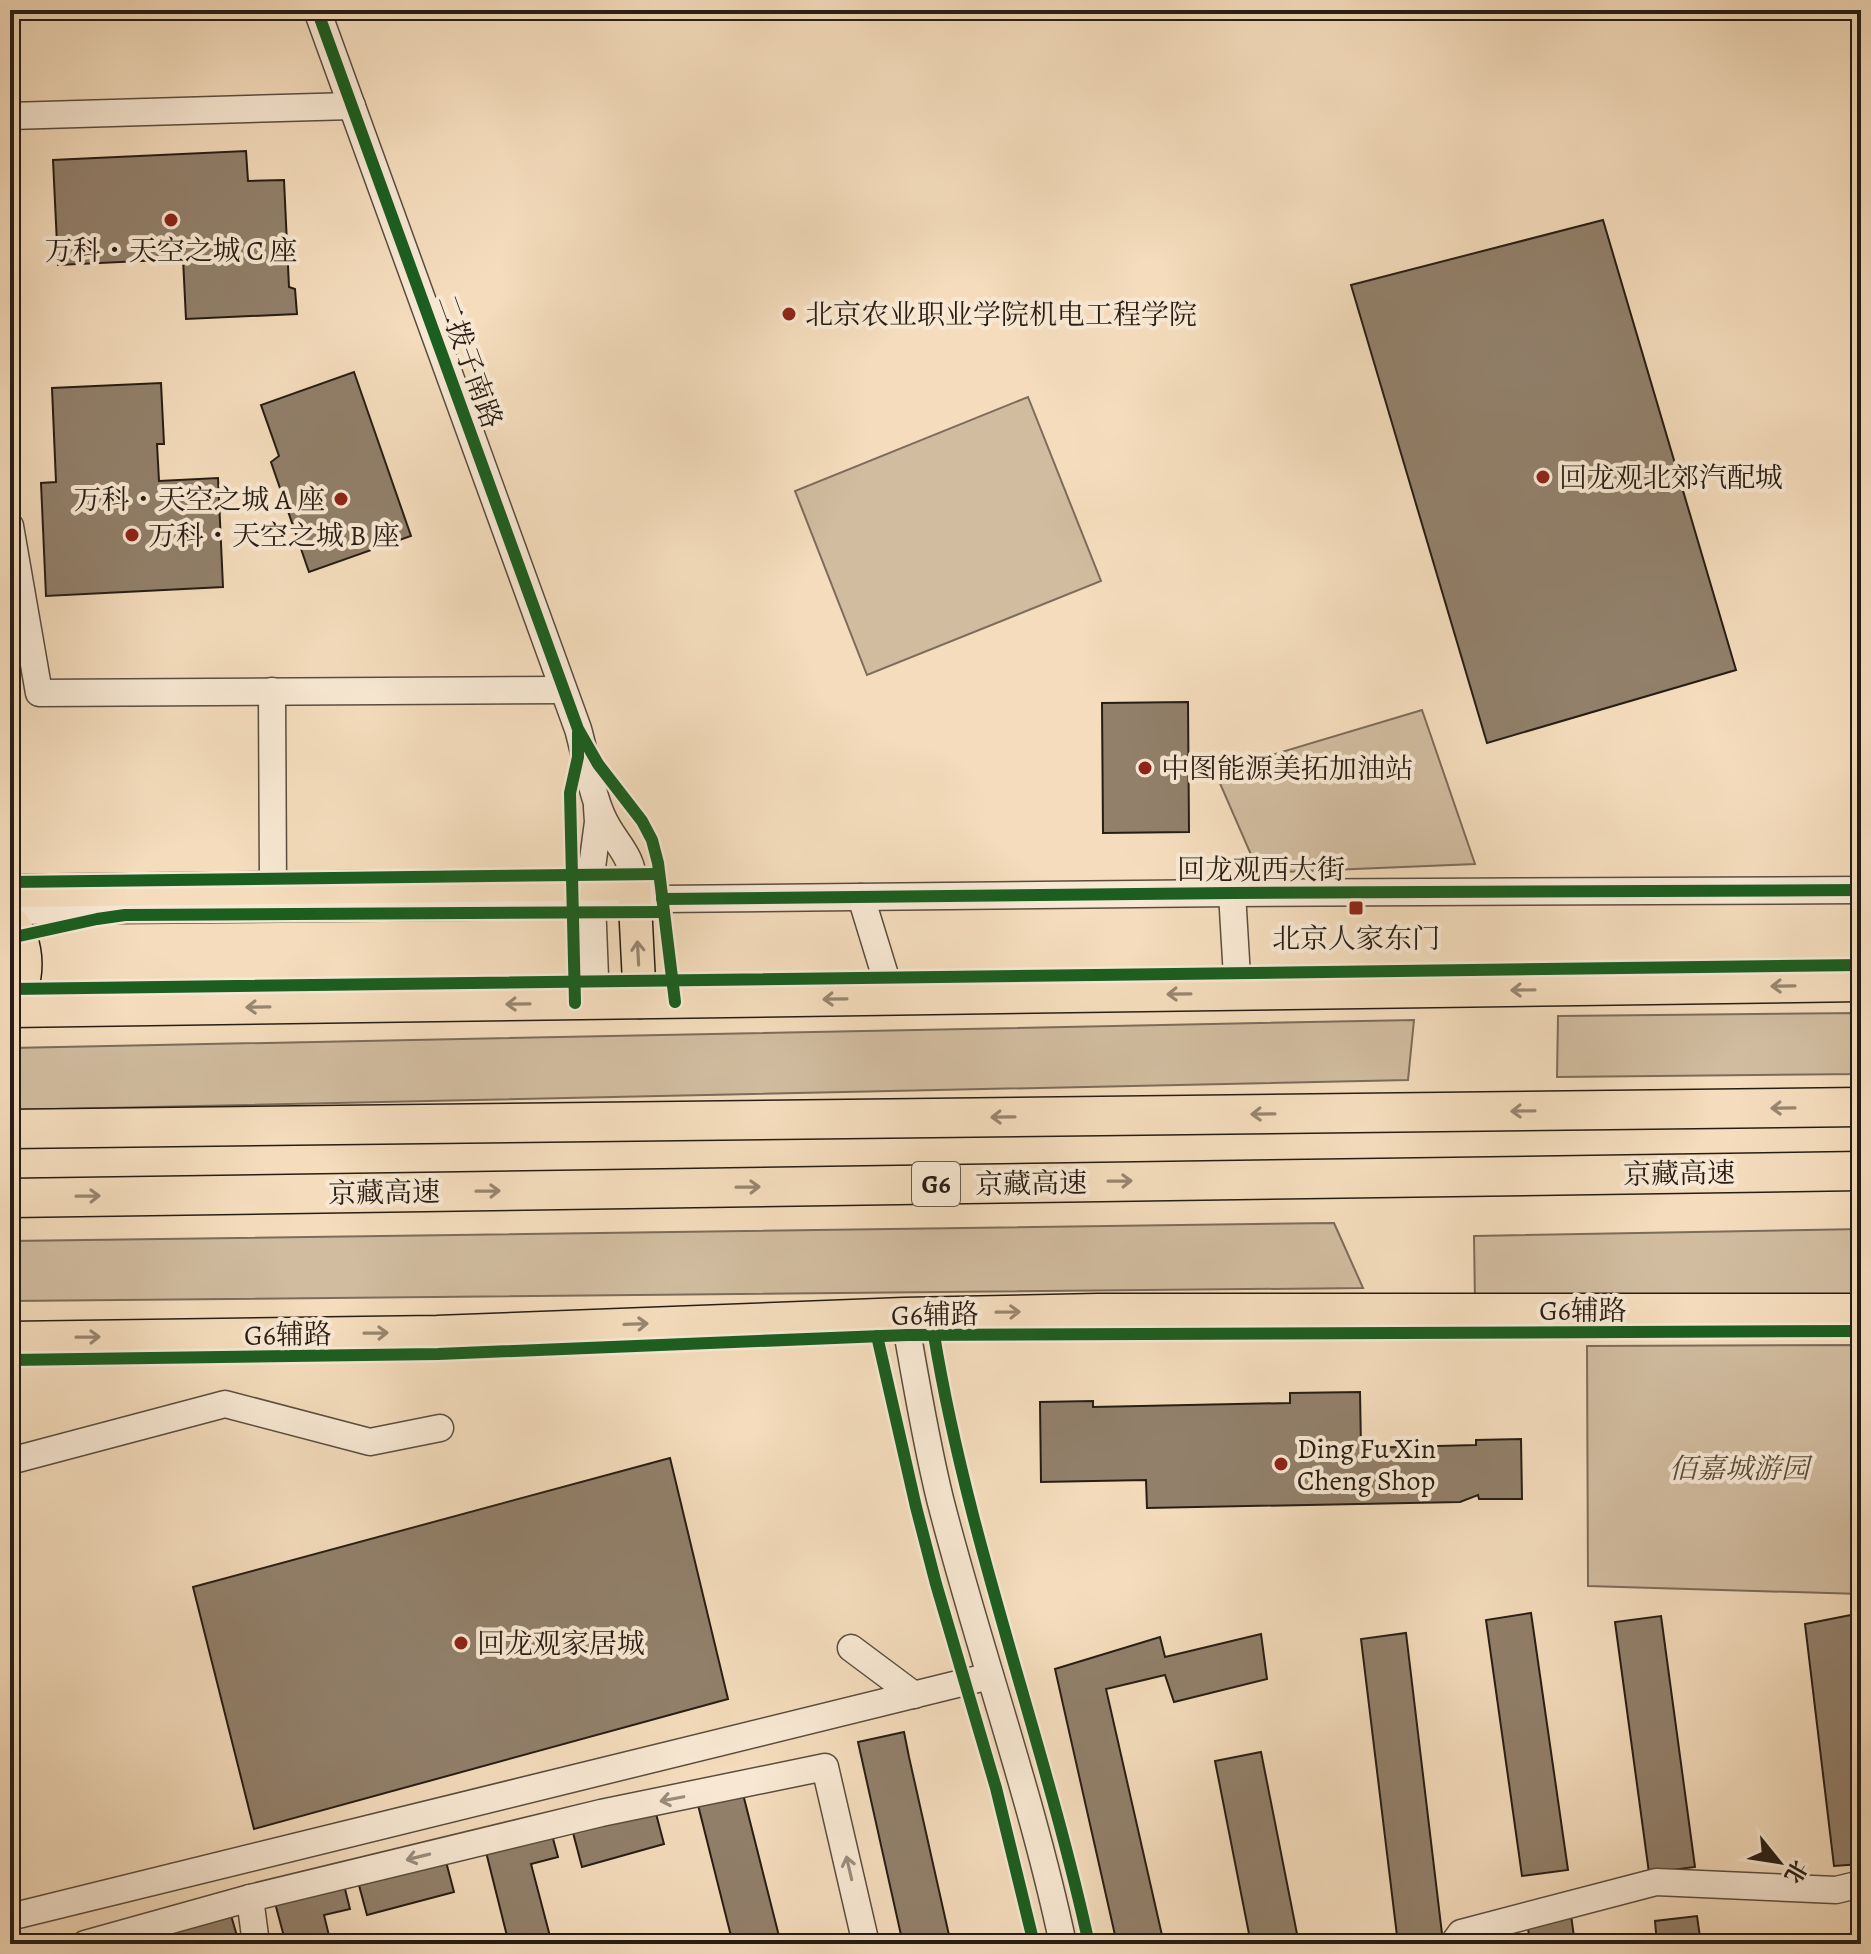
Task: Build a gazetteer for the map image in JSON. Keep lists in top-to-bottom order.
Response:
{
  "streets": {
    "highway": ["京藏高速", "G6"],
    "main road": ["二拨子南路", "回龙观西大街", "G6辅路"]
  },
  "crossings": [
    ["二拨子南路", "回龙观西大街"]
  ],
  "one_way": ["G6辅路"],
  "parks": ["佰嘉城游园"],
  "places": {
    "other": [
      "万科・天空之城 C 座",
      "北京农业职业学院机电工程学院",
      "回龙观北郊汽配城",
      "万科・天空之城 A 座",
      "万科・天空之城 B 座",
      "中图能源美拓加油站",
      "Ding Fu Xin Cheng Shop",
      "回龙观家居城"
    ],
    "transit": ["北京人家东门"]
  },
  "north": "bottom right"
}
